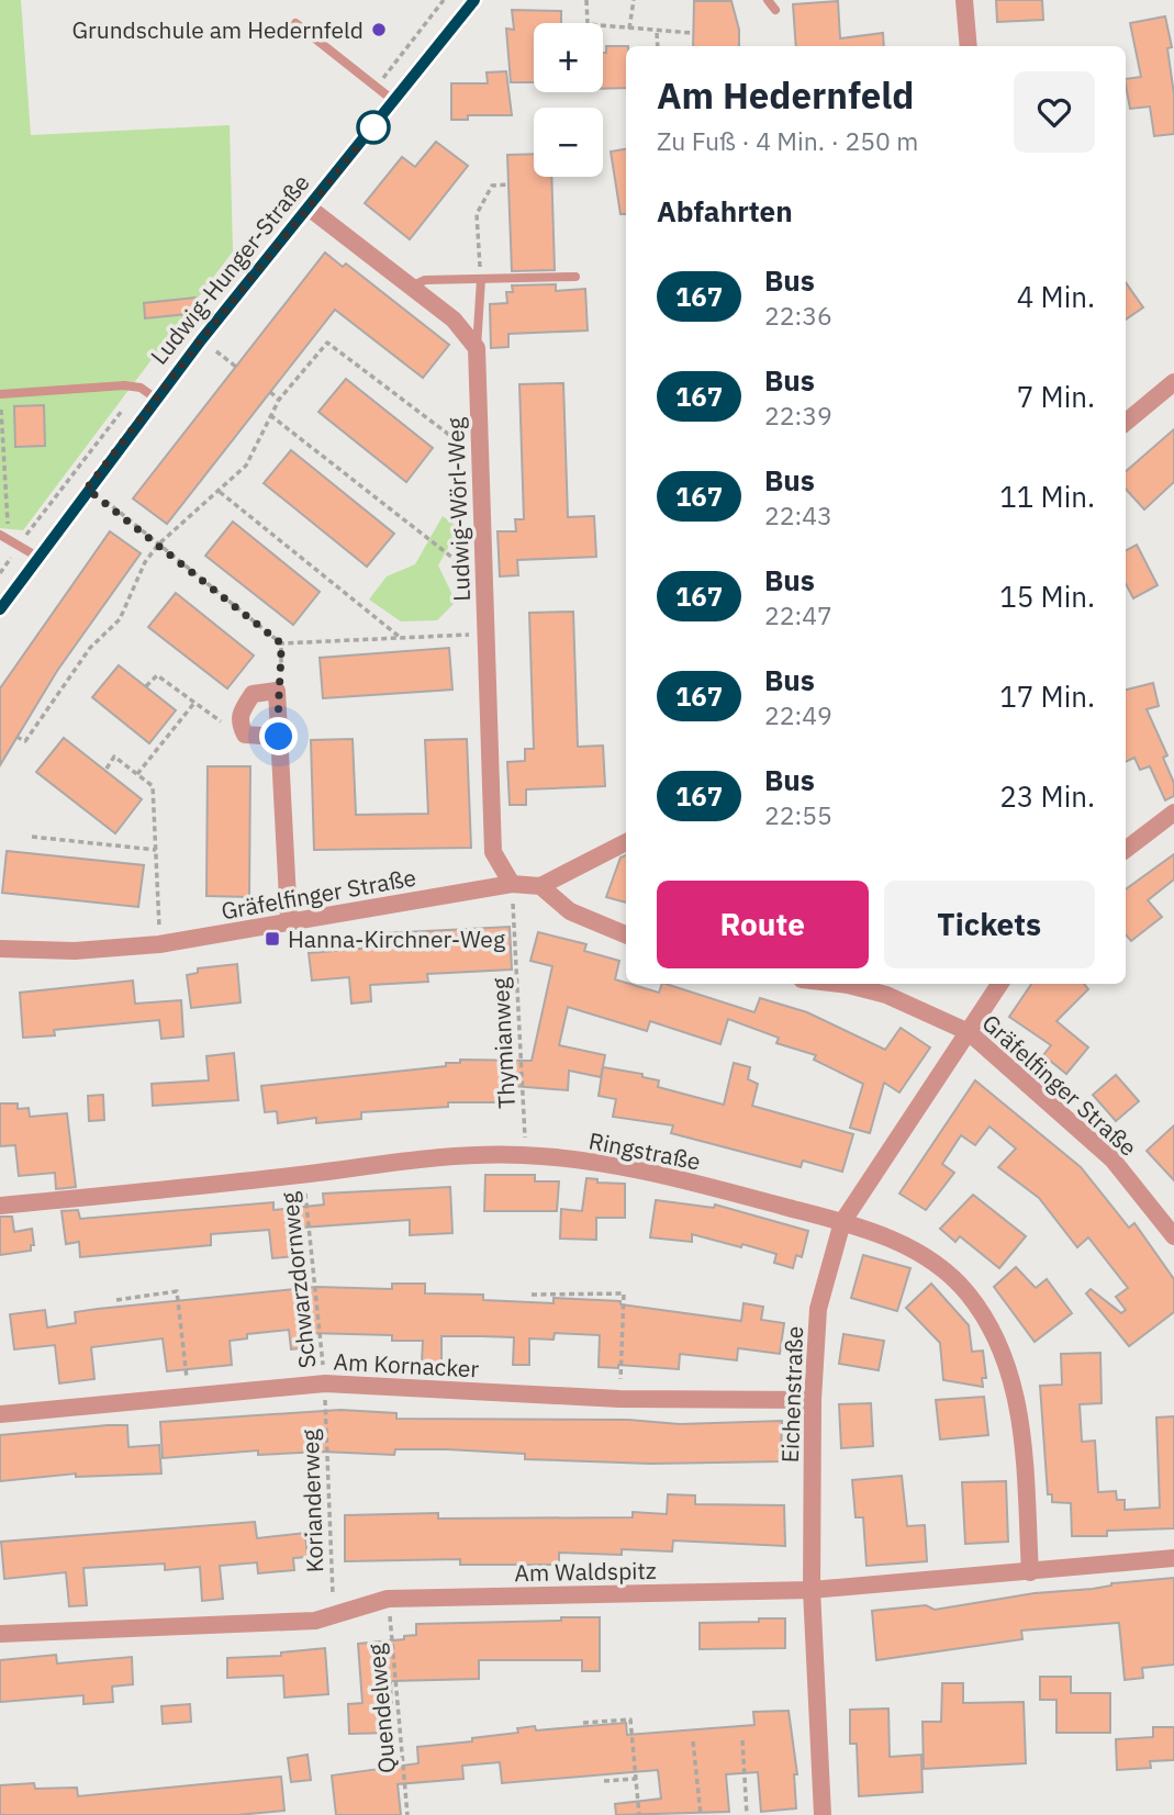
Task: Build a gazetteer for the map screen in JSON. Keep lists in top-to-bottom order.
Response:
{
  "streets": {
    "street": [
      "Ludwig-Hunger-Straße",
      "Ludwig-Wörl-Weg",
      "Gräfelfinger Straße",
      "Ringstraße",
      "Am Kornacker",
      "Eichenstraße",
      "Am Waldspitz"
    ],
    "path": [
      "Thymianweg",
      "Schwarzdornweg",
      "Korianderweg",
      "Quendelweg"
    ]
  },
  "crossings": [
    ["Ludwig-Wörl-Weg", "Gräfelfinger Straße"],
    ["Ludwig-Wörl-Weg", "Thymianweg"],
    ["Gräfelfinger Straße", "Thymianweg"],
    ["Gräfelfinger Straße", "Eichenstraße"],
    ["Thymianweg", "Ringstraße"],
    ["Ringstraße", "Schwarzdornweg"],
    ["Ringstraße", "Eichenstraße"],
    ["Ringstraße", "Am Waldspitz"],
    ["Schwarzdornweg", "Am Kornacker"],
    ["Schwarzdornweg", "Korianderweg"],
    ["Am Kornacker", "Eichenstraße"],
    ["Am Kornacker", "Korianderweg"],
    ["Eichenstraße", "Am Waldspitz"],
    ["Korianderweg", "Am Waldspitz"],
    ["Am Waldspitz", "Quendelweg"]
  ],
  "places": {
    "other": ["Grundschule am Hedernfeld"],
    "transit": ["Hanna-Kirchner-Weg"]
  },
  "lines": ["bus line 167"],
  "page": {
    "map_buttons": ["+", "−"],
    "heading": [
      ["Am Hedernfeld", "Zu Fuß · 4 Min. · 250 m"],
      "Abfahrten"
    ],
    "list": [
      {
        "mark": "167",
        "name": "Bus",
        "note": "22:36",
        "value": "4 Min."
      },
      {
        "mark": "167",
        "name": "Bus",
        "note": "22:39",
        "value": "7 Min."
      },
      {
        "mark": "167",
        "name": "Bus",
        "note": "22:43",
        "value": "11 Min."
      },
      {
        "mark": "167",
        "name": "Bus",
        "note": "22:47",
        "value": "15 Min."
      },
      {
        "mark": "167",
        "name": "Bus",
        "note": "22:49",
        "value": "17 Min."
      },
      {
        "mark": "167",
        "name": "Bus",
        "note": "22:55",
        "value": "23 Min."
      }
    ],
    "buttons": ["Route", "Tickets"]
  }
}
